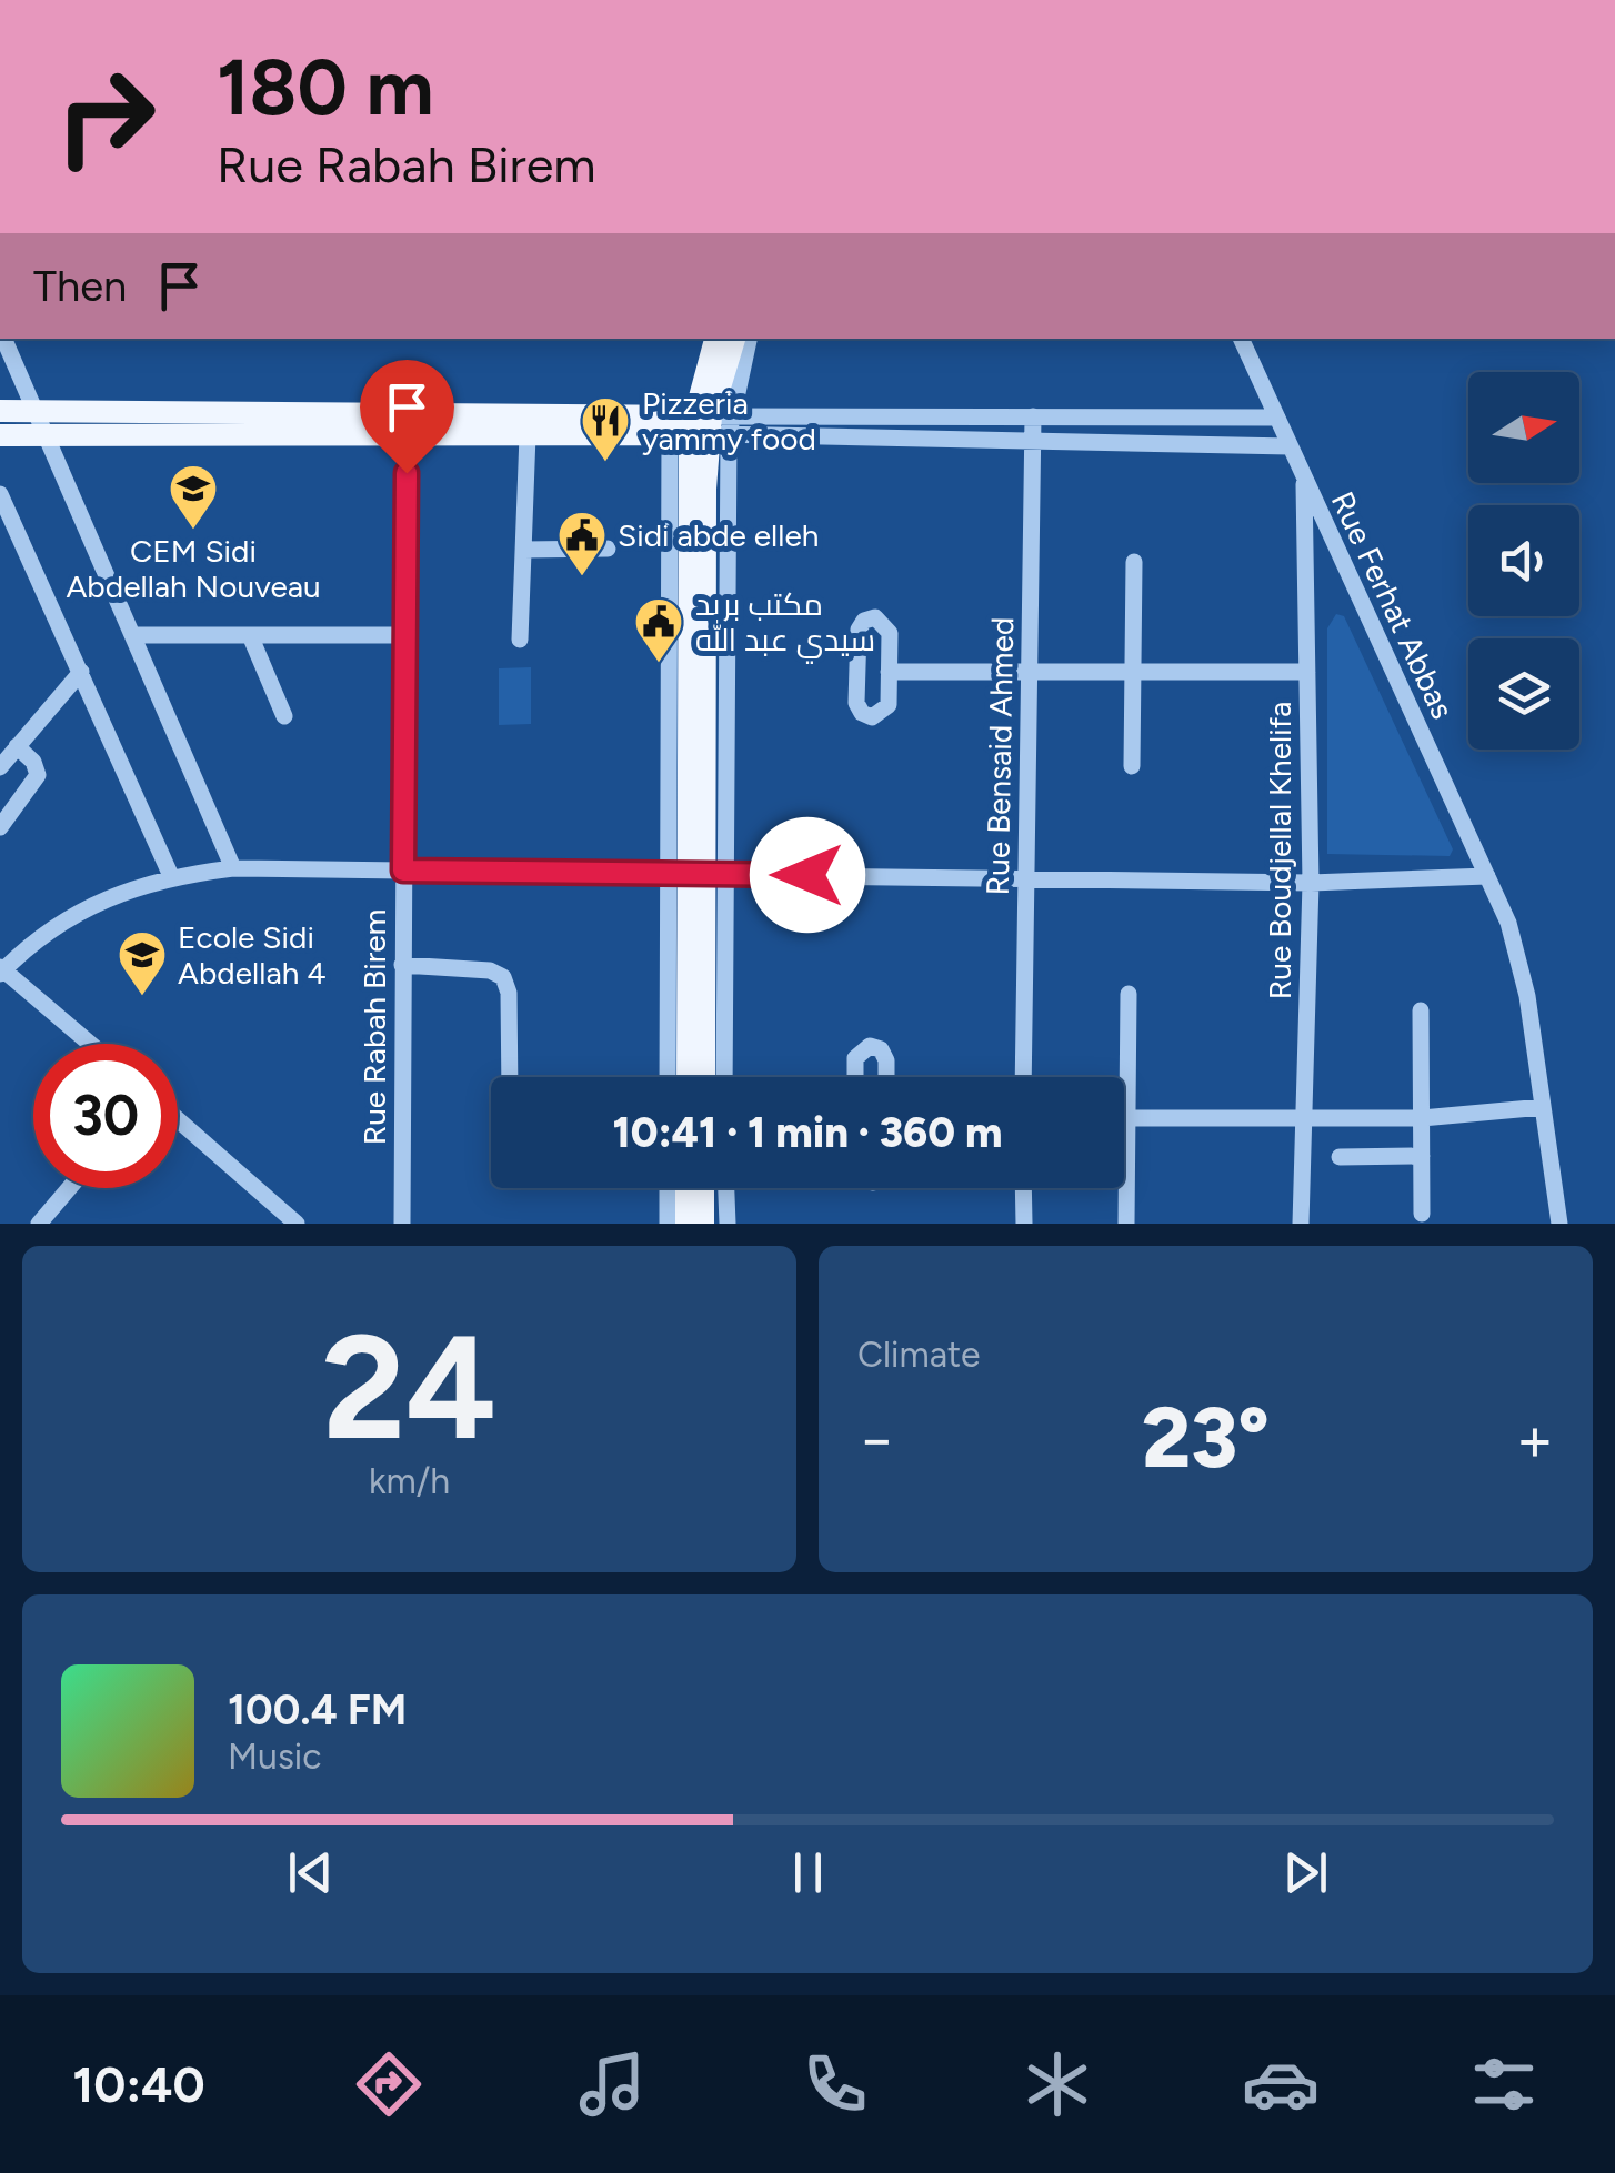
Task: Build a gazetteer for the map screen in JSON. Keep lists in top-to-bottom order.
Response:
{
  "streets": {
    "street": [
      "Rue Ferhat Abbas",
      "Rue Bensaid Ahmed",
      "Rue Boudjellal Khelifa",
      "Rue Rabah Birem"
    ]
  },
  "crossings": [
    ["Rue Ferhat Abbas", "Rue Boudjellal Khelifa"]
  ],
  "places": {
    "restaurant": ["Pizzeria yammy food"],
    "school or university": ["CEM Sidi Abdellah Nouveau", "Ecole Sidi Abdellah 4"],
    "public building": ["Sidi abde elleh", "مكتب بريد سيدي عبد الله"]
  },
  "north": "right",
  "page": {
    "turn": ["180 m", "Rue Rabah Birem"],
    "then": "Then",
    "limit": "30",
    "trip": "10:41 · 1 min · 360 m",
    "tile": [
      ["24", "km/h"],
      "Climate"
    ],
    "heat": ["−", "23°", "+"],
    "song": ["100.4 FM", "Music"],
    "tabs": "10:40"
  }
}
